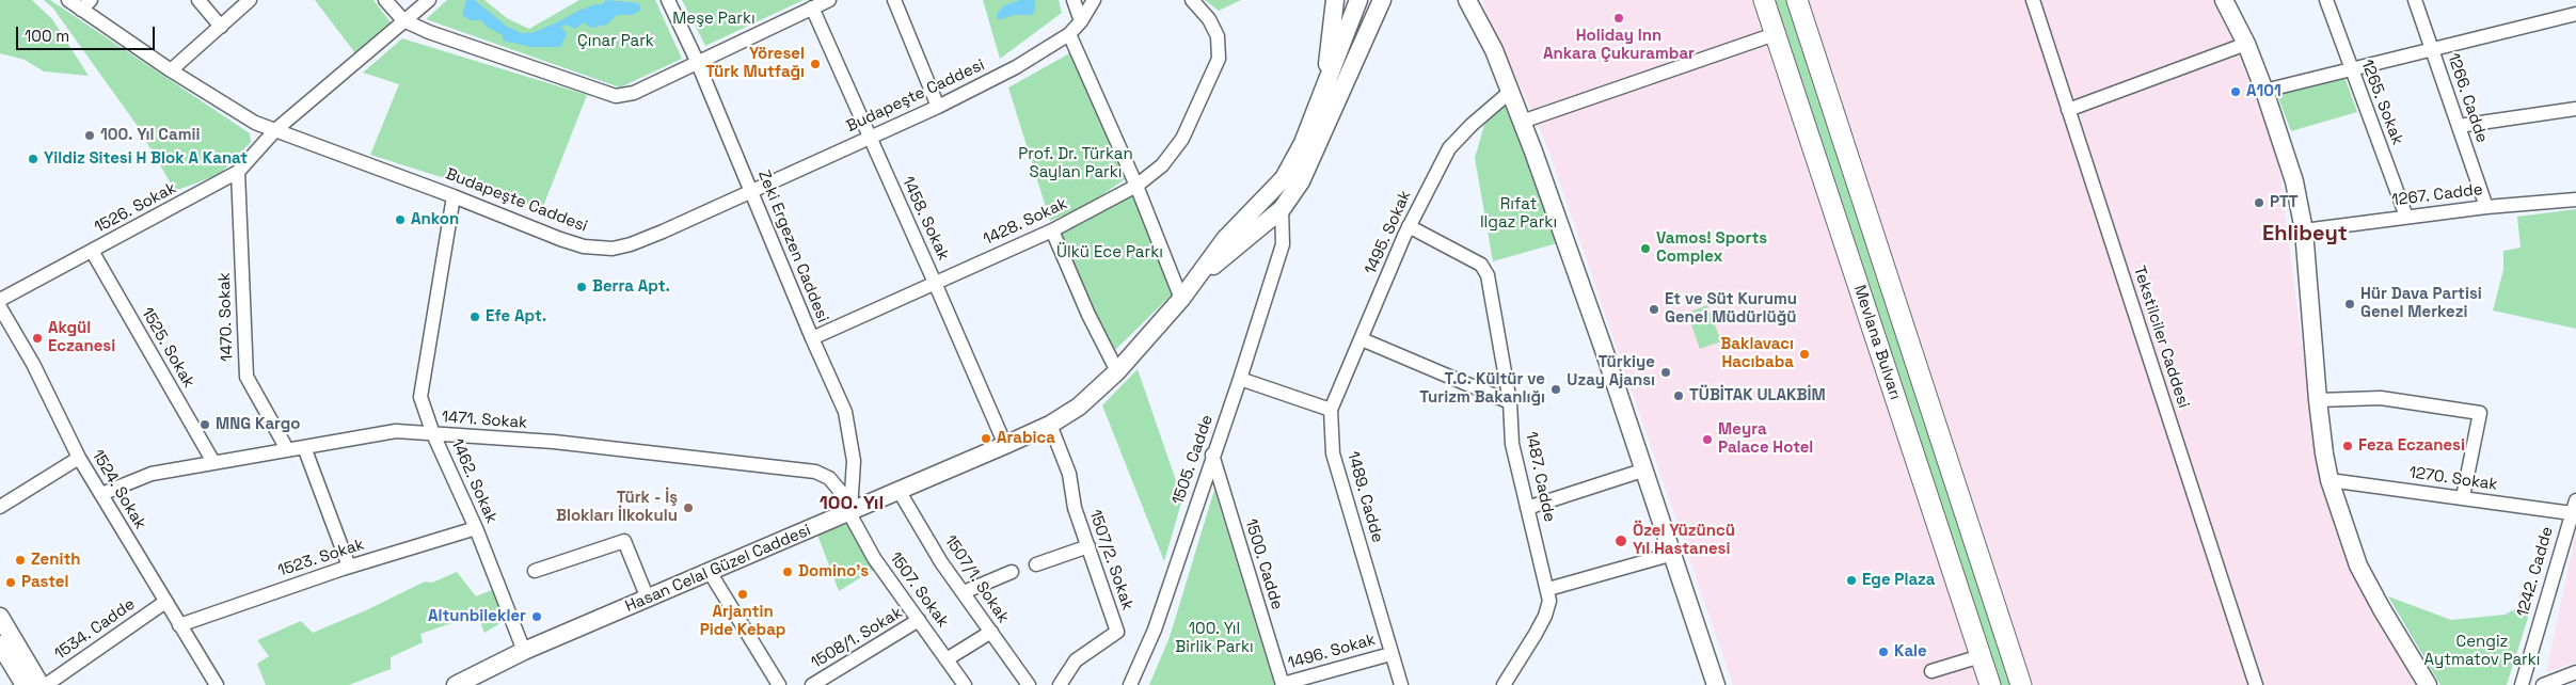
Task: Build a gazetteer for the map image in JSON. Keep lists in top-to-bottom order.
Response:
{
  "streets": {
    "highway": ["Mevlana Bulvarı"],
    "main road": ["Hasan Celal Güzel Caddesi"],
    "street": [
      "Budapeşte Caddesi",
      "1266. Cadde",
      "1265. Sokak",
      "1267. Cadde",
      "1526. Sokak",
      "1458. Sokak",
      "1428. Sokak",
      "1495. Sokak",
      "Zeki Ergezen Caddesi",
      "1470. Sokak",
      "Tekstilciler Caddesi",
      "1525. Sokak",
      "1471. Sokak",
      "1505. Cadde",
      "1487. Cadde",
      "1270. Sokak",
      "1462. Sokak",
      "1524. Sokak",
      "1489. Cadde",
      "1523. Sokak",
      "1507/2. Sokak",
      "1500. Cadde",
      "1242. Cadde",
      "1507/1. Sokak",
      "1507. Sokak",
      "1534. Cadde",
      "1508/1. Sokak",
      "1496. Sokak"
    ]
  },
  "crossings": [
    ["Budapeşte Caddesi", "1526. Sokak"],
    ["Budapeşte Caddesi", "1458. Sokak"],
    ["Budapeşte Caddesi", "Zeki Ergezen Caddesi"],
    ["Budapeşte Caddesi", "1462. Sokak"],
    ["1266. Cadde", "1267. Cadde"],
    ["1265. Sokak", "1267. Cadde"],
    ["1526. Sokak", "1470. Sokak"],
    ["1526. Sokak", "1525. Sokak"],
    ["1458. Sokak", "1428. Sokak"],
    ["1458. Sokak", "Hasan Celal Güzel Caddesi"],
    ["1428. Sokak", "Zeki Ergezen Caddesi"],
    ["1495. Sokak", "1487. Cadde"],
    ["1495. Sokak", "1489. Cadde"],
    ["Zeki Ergezen Caddesi", "1471. Sokak"],
    ["Zeki Ergezen Caddesi", "Hasan Celal Güzel Caddesi"],
    ["Zeki Ergezen Caddesi", "1507. Sokak"],
    ["1470. Sokak", "1471. Sokak"],
    ["1525. Sokak", "1471. Sokak"],
    ["1471. Sokak", "1462. Sokak"],
    ["1471. Sokak", "1524. Sokak"],
    ["1471. Sokak", "Hasan Celal Güzel Caddesi"],
    ["1471. Sokak", "1507. Sokak"],
    ["1505. Cadde", "1500. Cadde"],
    ["1505. Cadde", "Hasan Celal Güzel Caddesi"],
    ["1270. Sokak", "1242. Cadde"],
    ["1462. Sokak", "1523. Sokak"],
    ["1462. Sokak", "Hasan Celal Güzel Caddesi"],
    ["1524. Sokak", "1523. Sokak"],
    ["1524. Sokak", "1534. Cadde"],
    ["1489. Cadde", "1496. Sokak"],
    ["1507/2. Sokak", "Hasan Celal Güzel Caddesi"],
    ["1500. Cadde", "1496. Sokak"],
    ["Hasan Celal Güzel Caddesi", "1507/1. Sokak"],
    ["Hasan Celal Güzel Caddesi", "1507. Sokak"],
    ["1507. Sokak", "1508/1. Sokak"]
  ],
  "districts": ["Ehlibeyt", "100. Yıl"],
  "parks": [
    "Meşe Parkı",
    "Çınar Park",
    "Prof. Dr. Türkan Saylan Parkı",
    "Rıfat Ilgaz Parkı",
    "Ülkü Ece Parkı",
    "100. Yıl Birlik Parkı",
    "Cengiz Aytmatov Parkı"
  ],
  "places": [
    "Holiday Inn Ankara Çukurambar",
    "Yöresel Türk Mutfağı",
    "A101",
    "100. Yıl Camii",
    "Yildiz Sitesi H Blok A Kanat",
    "PTT",
    "Ankon",
    "Vamos! Sports Complex",
    "Berra Apt.",
    "Hür Dava Partisi Genel Merkezi",
    "Et ve Süt Kurumu Genel Müdürlüğü",
    "Efe Apt.",
    "Akgül Eczanesi",
    "Baklavacı Hacıbaba",
    "Türkiye Uzay Ajansı",
    "T.C. Kültür ve Turizm Bakanlığı",
    "TÜBİTAK ULAKBİM",
    "MNG Kargo",
    "Arabica",
    "Meyra Palace Hotel",
    "Feza Eczanesi",
    "Türk - İş Blokları İlkokulu",
    "Özel Yüzüncü Yıl Hastanesi",
    "Zenith",
    "Domino's",
    "Ege Plaza",
    "Pastel",
    "Arjantin Pide Kebap",
    "Altunbilekler",
    "Kale"
  ],
  "scale_bar": "100 m"
}
